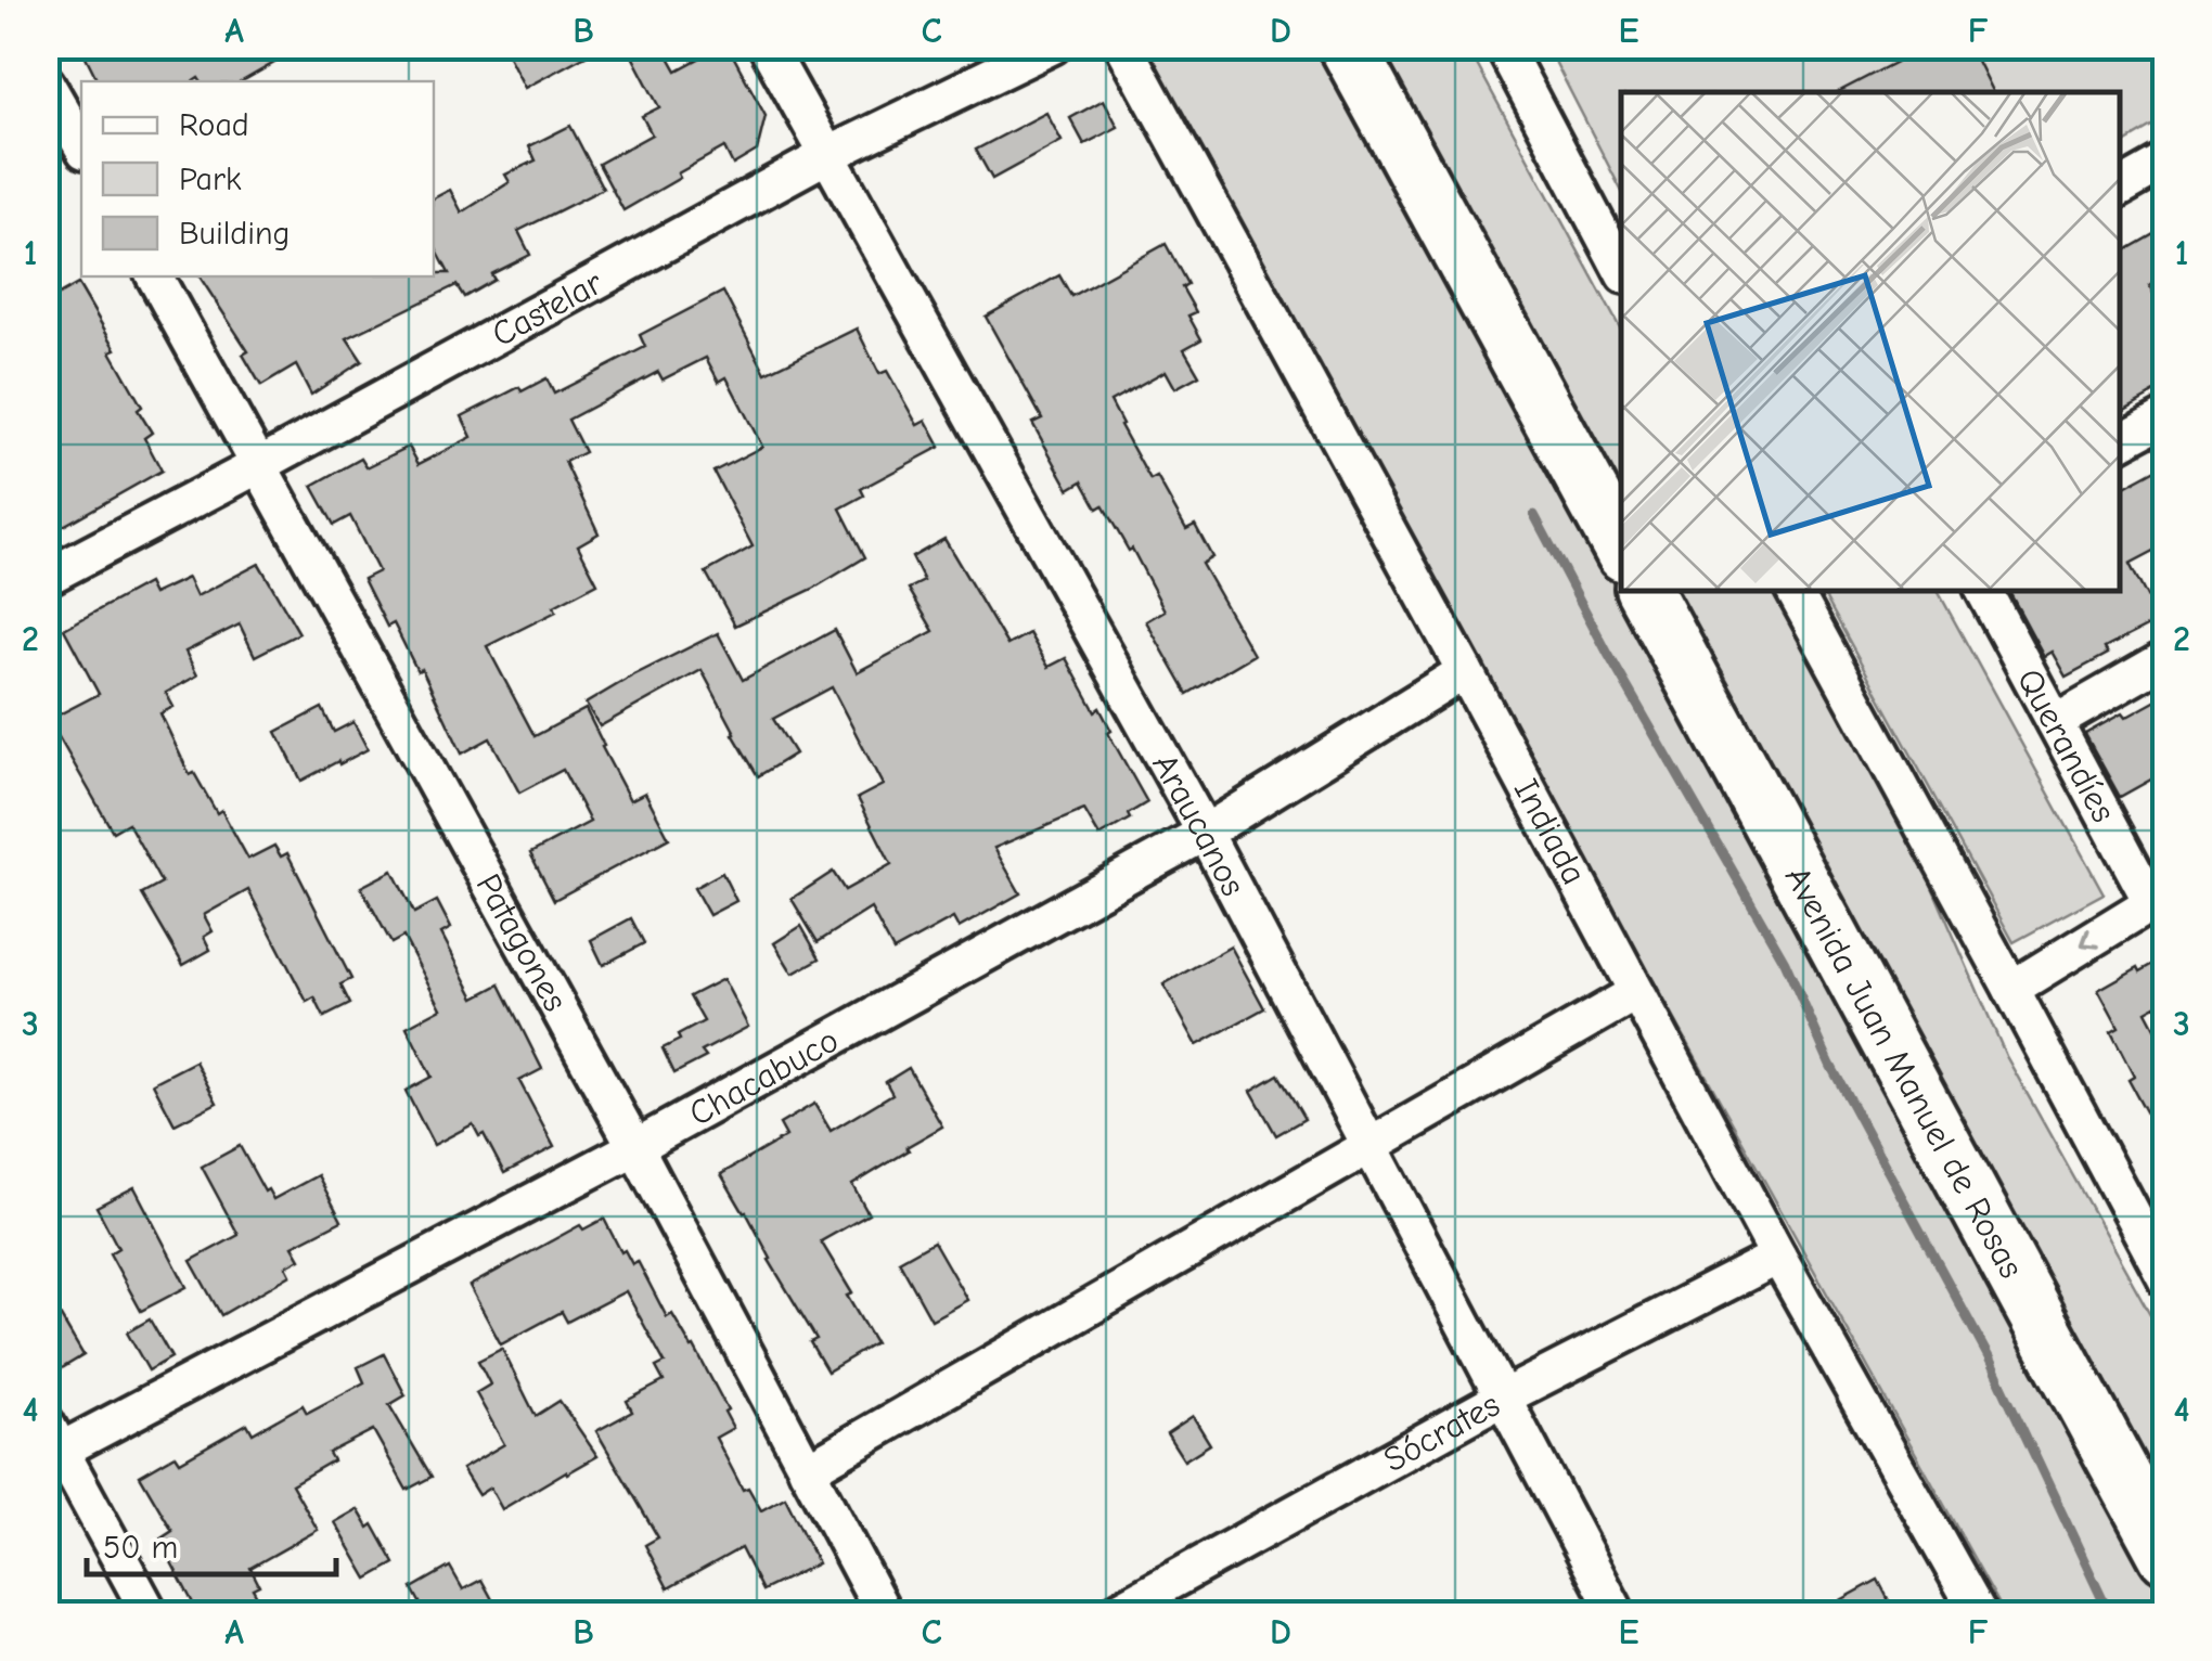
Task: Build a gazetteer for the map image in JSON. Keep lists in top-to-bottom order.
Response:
{
  "streets": {
    "main road": ["Avenida Juan Manuel de Rosas"],
    "street": [
      "Castelar",
      "Querandíes",
      "Araucanos",
      "Indiada",
      "Patagones",
      "Chacabuco",
      "Sócrates"
    ]
  },
  "crossings": [
    ["Castelar", "Araucanos"],
    ["Castelar", "Patagones"],
    ["Araucanos", "Chacabuco"],
    ["Araucanos", "Sócrates"],
    ["Indiada", "Chacabuco"],
    ["Indiada", "Sócrates"],
    ["Patagones", "Chacabuco"]
  ],
  "legend": ["Road", "Park", "Building"],
  "scale_bar": "50 m",
  "grid": {
    "columns": [
      "A",
      "B",
      "C",
      "D",
      "E",
      "F"
    ],
    "rows": [
      "1",
      "2",
      "3",
      "4"
    ]
  }
}
